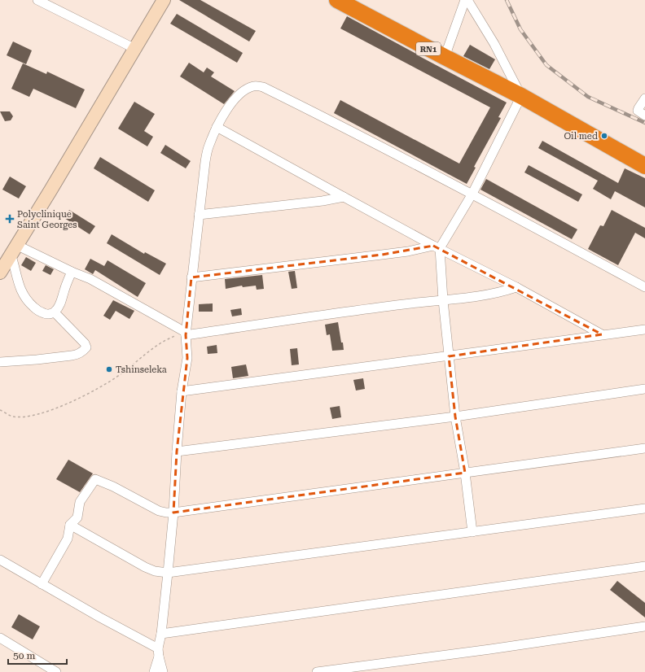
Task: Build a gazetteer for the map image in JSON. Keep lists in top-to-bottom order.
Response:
{
  "streets": {
    "highway": ["RN1"]
  },
  "places": {
    "other": ["Oil med", "Tshinseleka"],
    "health": ["Polyclinique Saint Georges"]
  },
  "scale_bar": "50 m"
}
